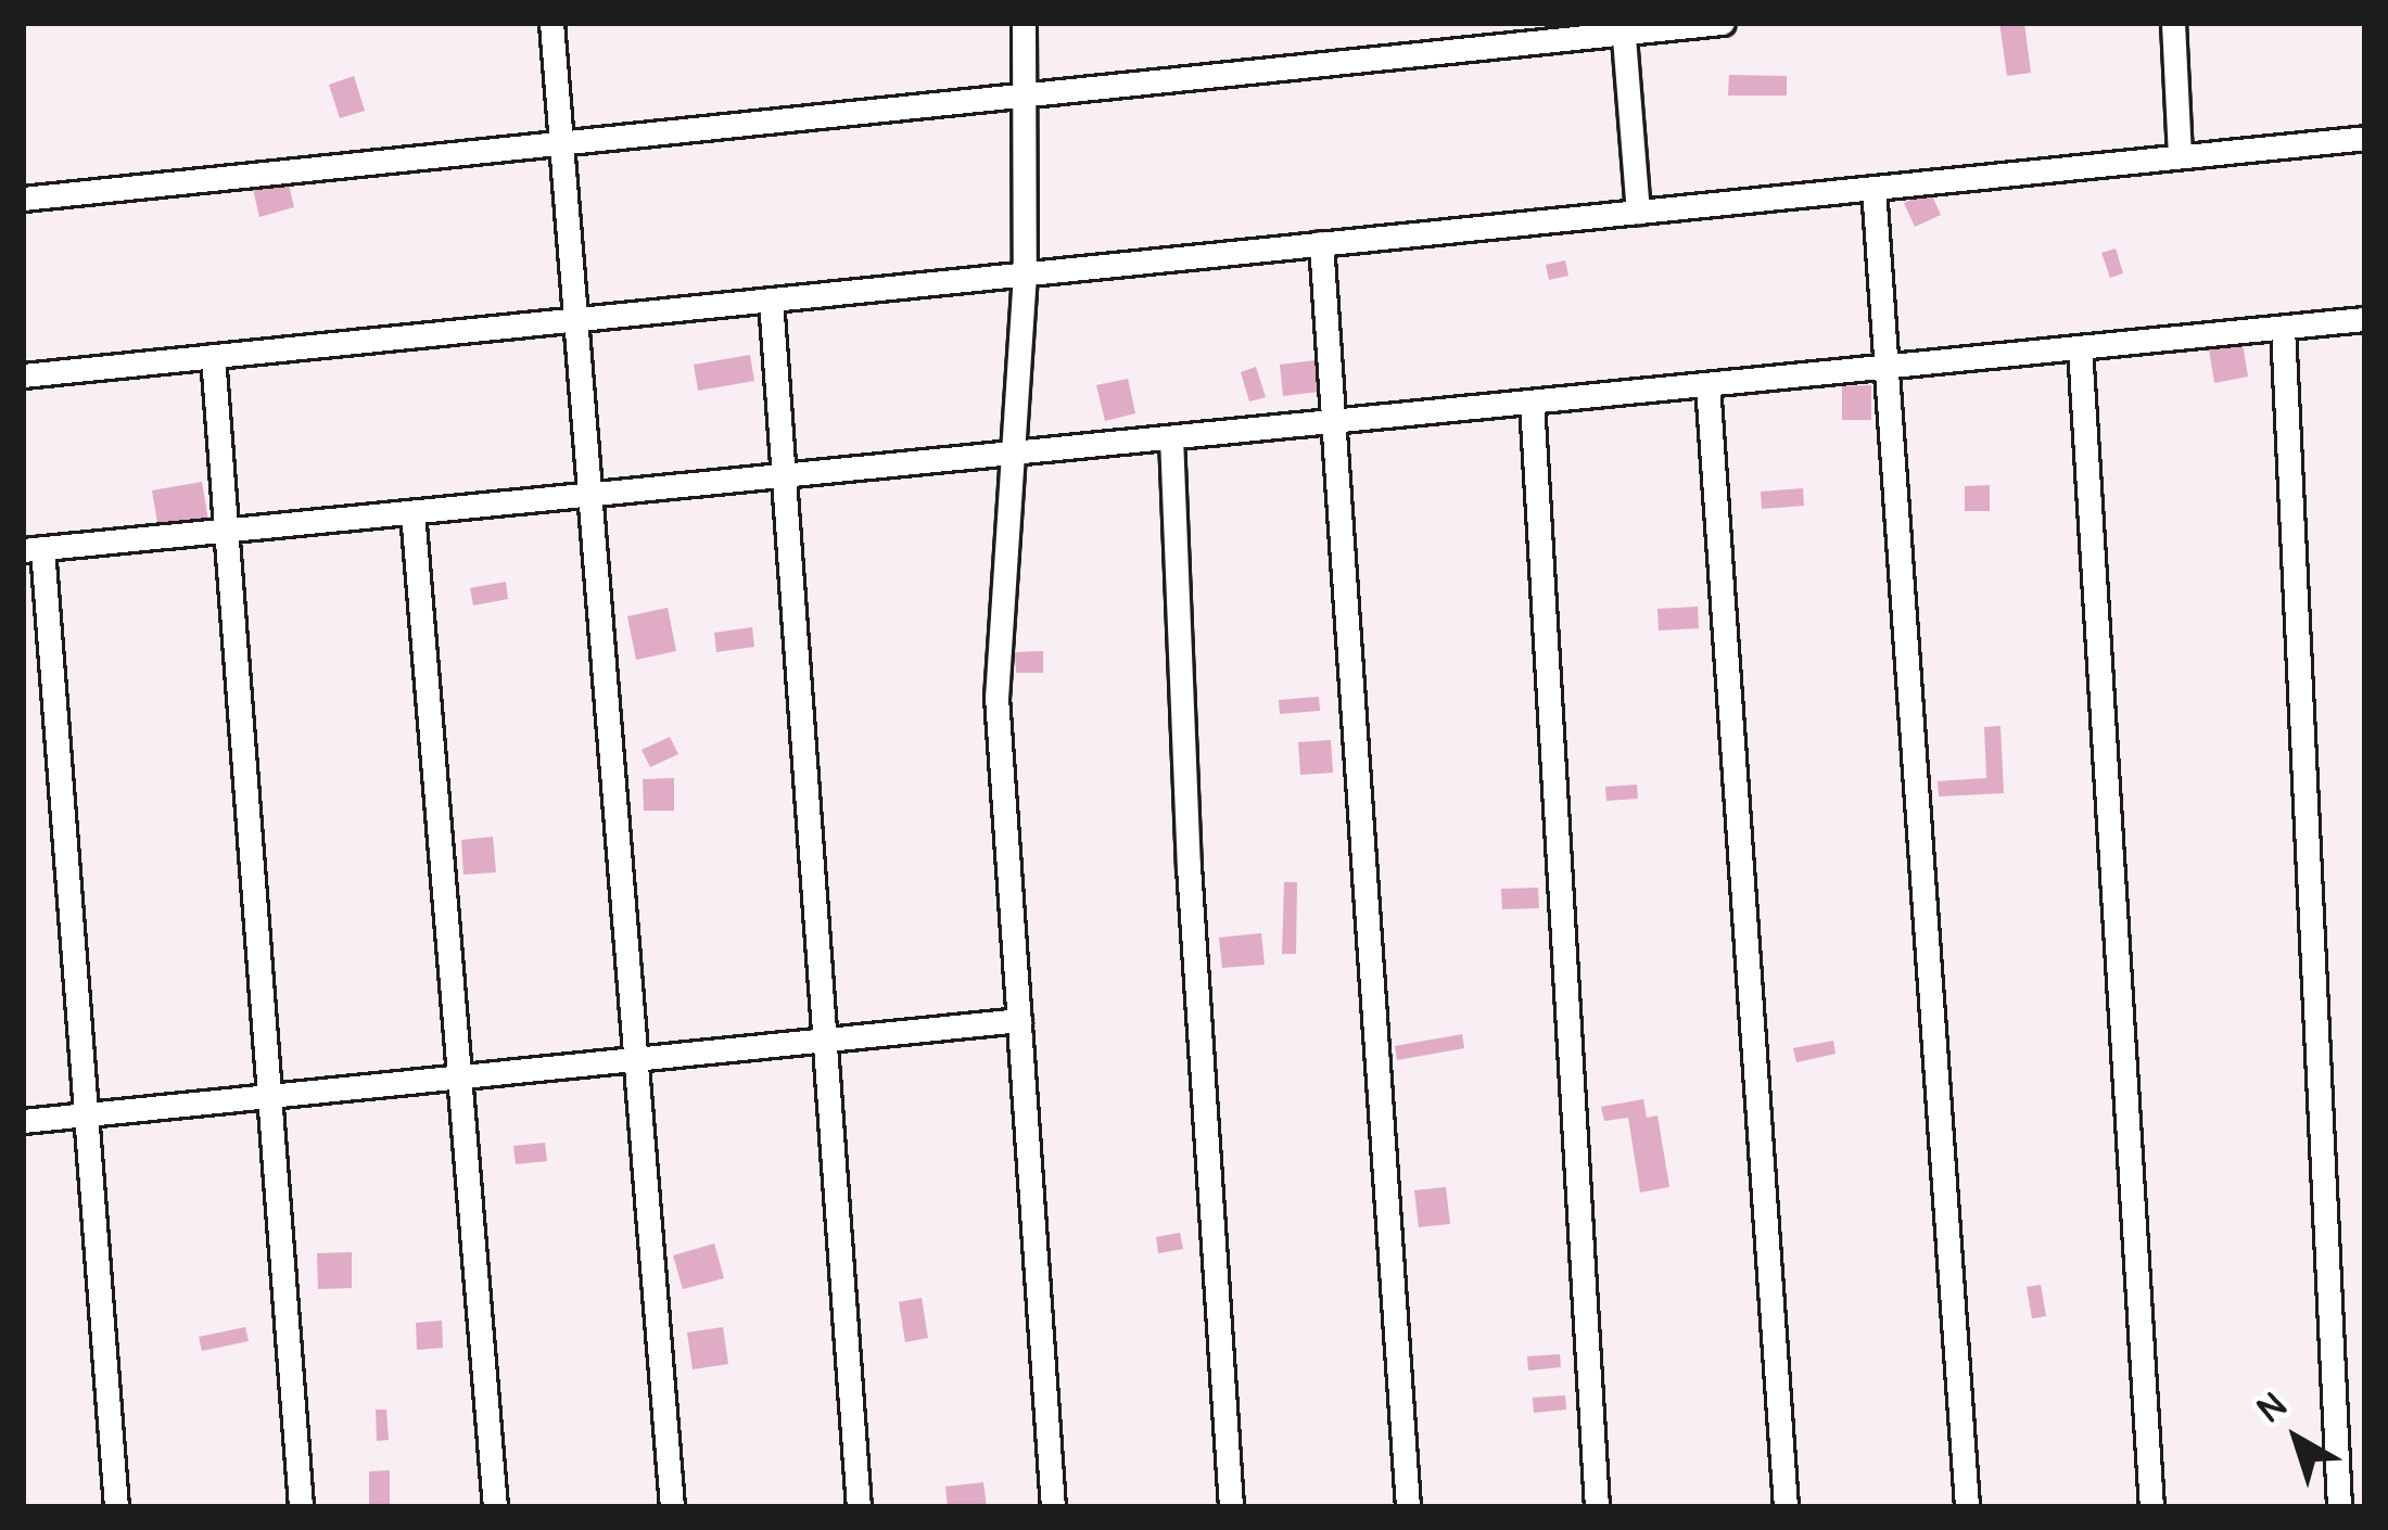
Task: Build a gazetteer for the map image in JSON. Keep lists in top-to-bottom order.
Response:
{
  "north": "top left"
}
